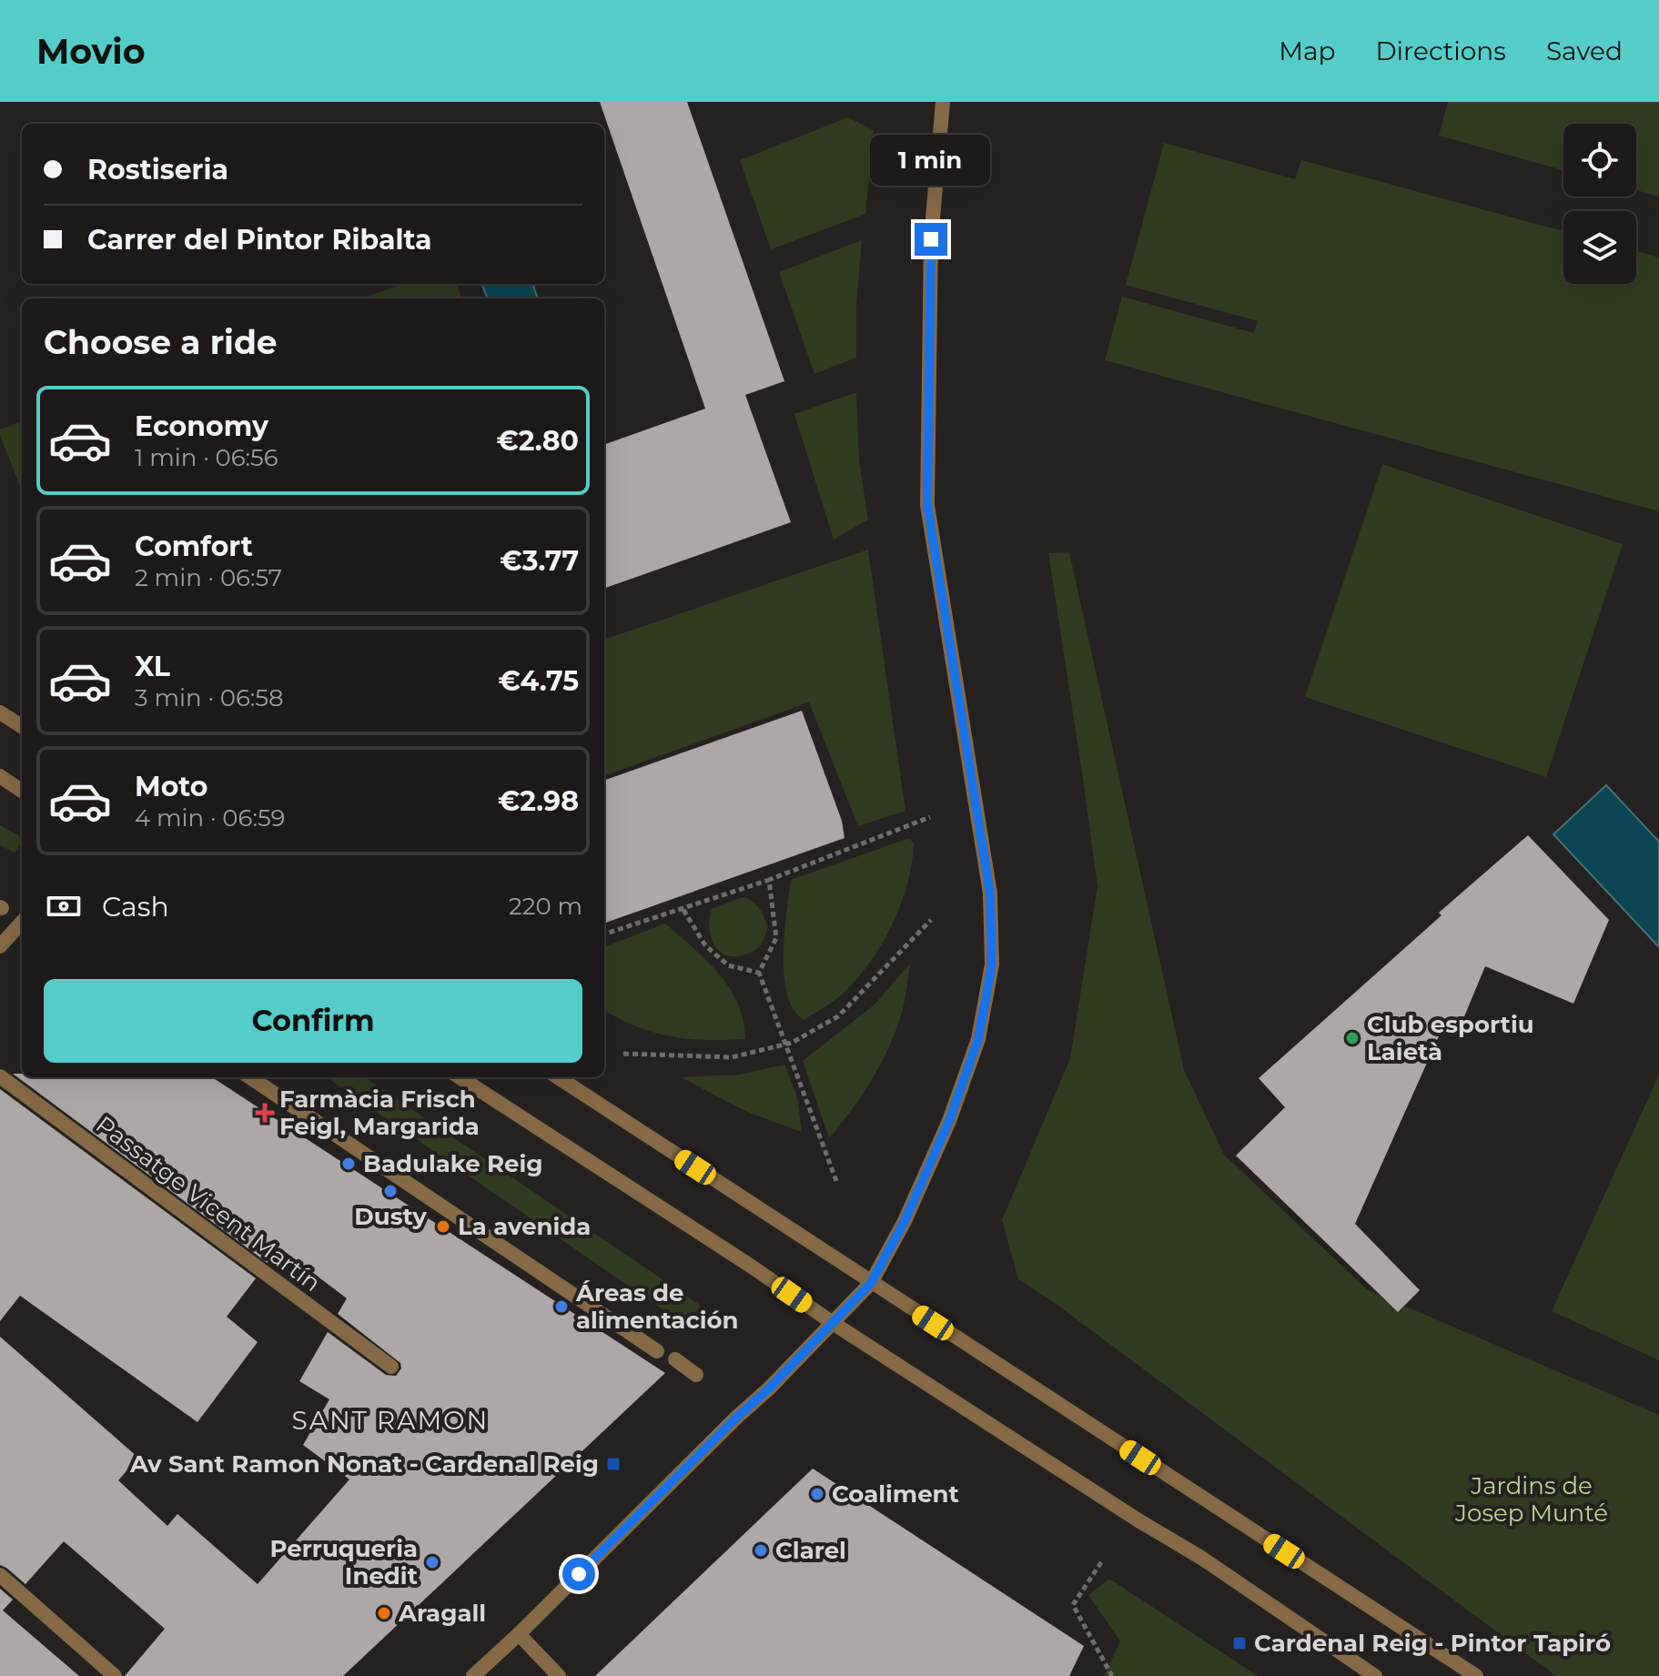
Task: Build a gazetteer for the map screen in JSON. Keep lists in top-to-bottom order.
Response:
{
  "streets": {
    "street": ["Passatge Vicent Martín"]
  },
  "districts": ["SANT RAMON"],
  "parks": ["Jardins de Josep Munté"],
  "places": {
    "other": [
      "Club esportiu Laietà",
      "Badulake Reig",
      "Dusty",
      "La avenida",
      "Áreas de alimentación",
      "Coaliment",
      "Clarel",
      "Perruqueria Inedit",
      "Aragall"
    ],
    "health": ["Farmàcia Frisch Feigl, Margarida"],
    "transit": ["Av Sant Ramon Nonat - Cardenal Reig", "Cardenal Reig - Pintor Tapiró"]
  },
  "page": {
    "header": "Movio",
    "nav": ["Map", "Directions", "Saved"],
    "banner": ["Rostiseria", "Carrer del Pintor Ribalta"],
    "bubble": "1 min",
    "heading": "Choose a ride",
    "list": [
      {
        "name": "Economy",
        "note": "1 min · 06:56",
        "value": "€2.80"
      },
      {
        "name": "Comfort",
        "note": "2 min · 06:57",
        "value": "€3.77"
      },
      {
        "name": "XL",
        "note": "3 min · 06:58",
        "value": "€4.75"
      },
      {
        "name": "Moto",
        "note": "4 min · 06:59",
        "value": "€2.98"
      }
    ],
    "pay": ["Cash", "220 m"],
    "buttons": "Confirm"
  }
}
